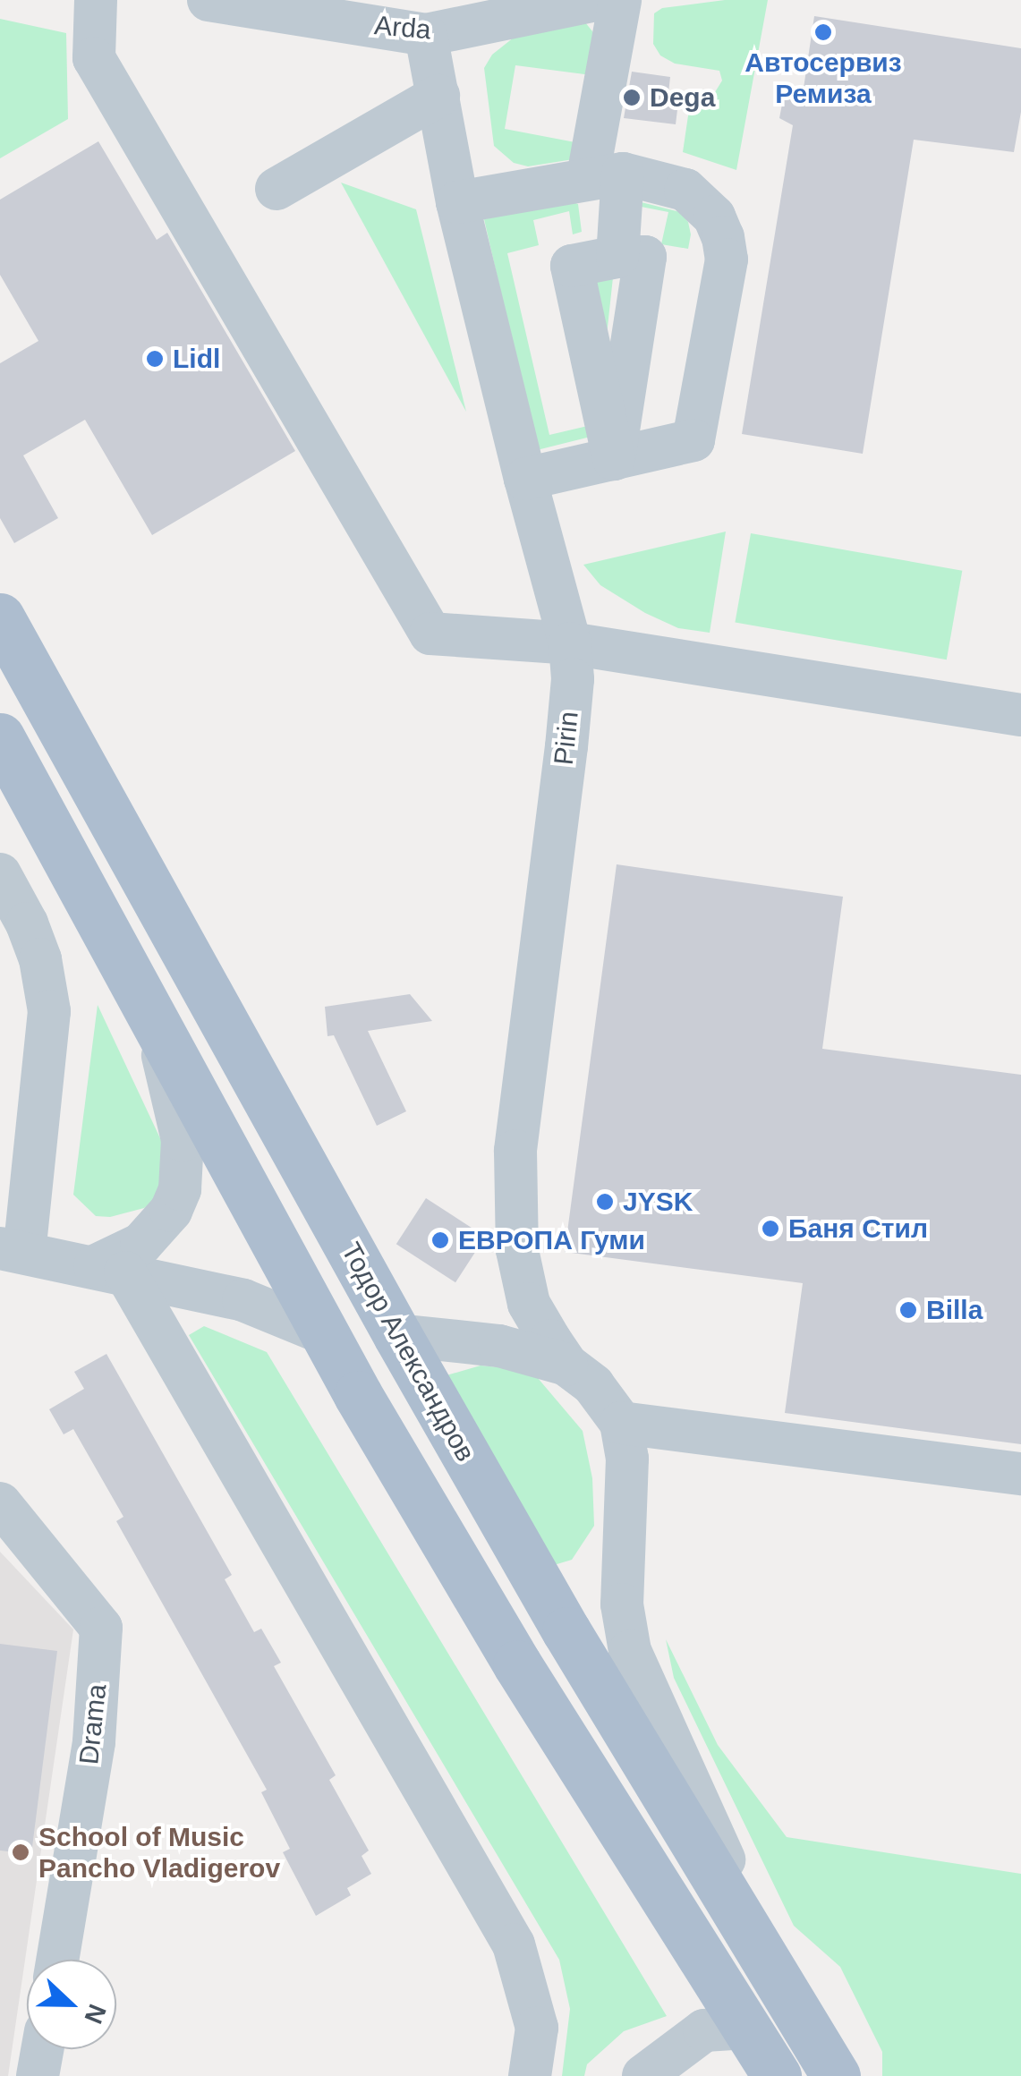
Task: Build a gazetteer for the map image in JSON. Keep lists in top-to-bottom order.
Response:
{
  "streets": {
    "main road": ["Тодор Александров"],
    "street": ["Arda", "Pirin", "Drama"]
  },
  "crossings": [
    ["Arda", "Pirin"]
  ],
  "places": [
    "Автосервиз Ремиза",
    "Dega",
    "Lidl",
    "JYSK",
    "Баня Стил",
    "ЕВРОПА Гуми",
    "Billa",
    "School of Music Pancho Vladigerov"
  ],
  "north": "right"
}
